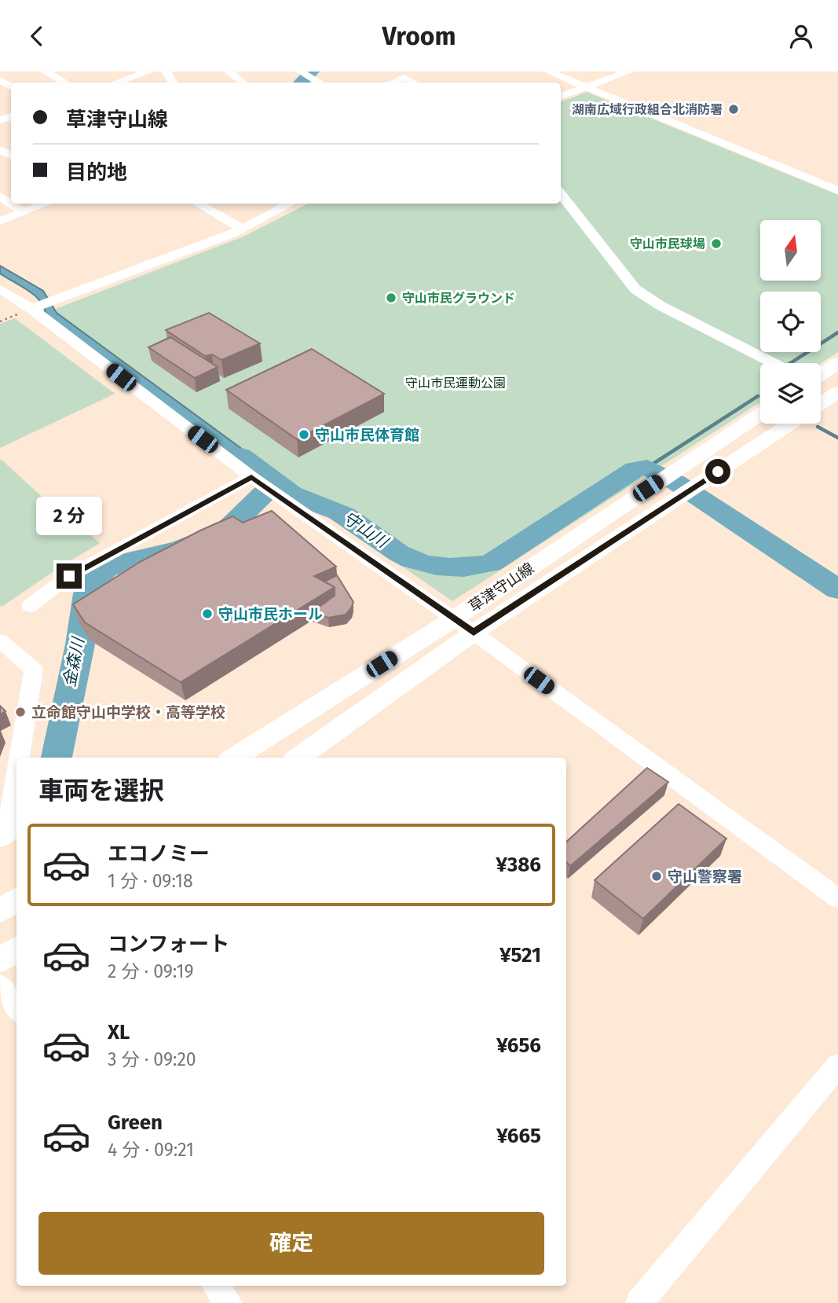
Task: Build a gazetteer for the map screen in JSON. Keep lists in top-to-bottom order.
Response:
{
  "streets": {
    "main road": ["草津守山線"]
  },
  "water": ["守山川", "金森川"],
  "parks": ["守山市民運動公園"],
  "places": [
    "湖南広域行政組合北消防署",
    "守山市民球場",
    "守山市民グラウンド",
    "守山市民体育館",
    "守山市民ホール",
    "立命館守山中学校・高等学校",
    "守山警察署"
  ],
  "north": "top",
  "page": {
    "header": "Vroom",
    "banner": ["草津守山線", "目的地"],
    "bubble": "2 分",
    "heading": "車両を選択",
    "list": [
      {
        "name": "エコノミー",
        "note": "1 分 · 09:18",
        "value": "¥386"
      },
      {
        "name": "コンフォート",
        "note": "2 分 · 09:19",
        "value": "¥521"
      },
      {
        "name": "XL",
        "note": "3 分 · 09:20",
        "value": "¥656"
      },
      {
        "name": "Green",
        "note": "4 分 · 09:21",
        "value": "¥665"
      }
    ],
    "buttons": "確定"
  }
}
